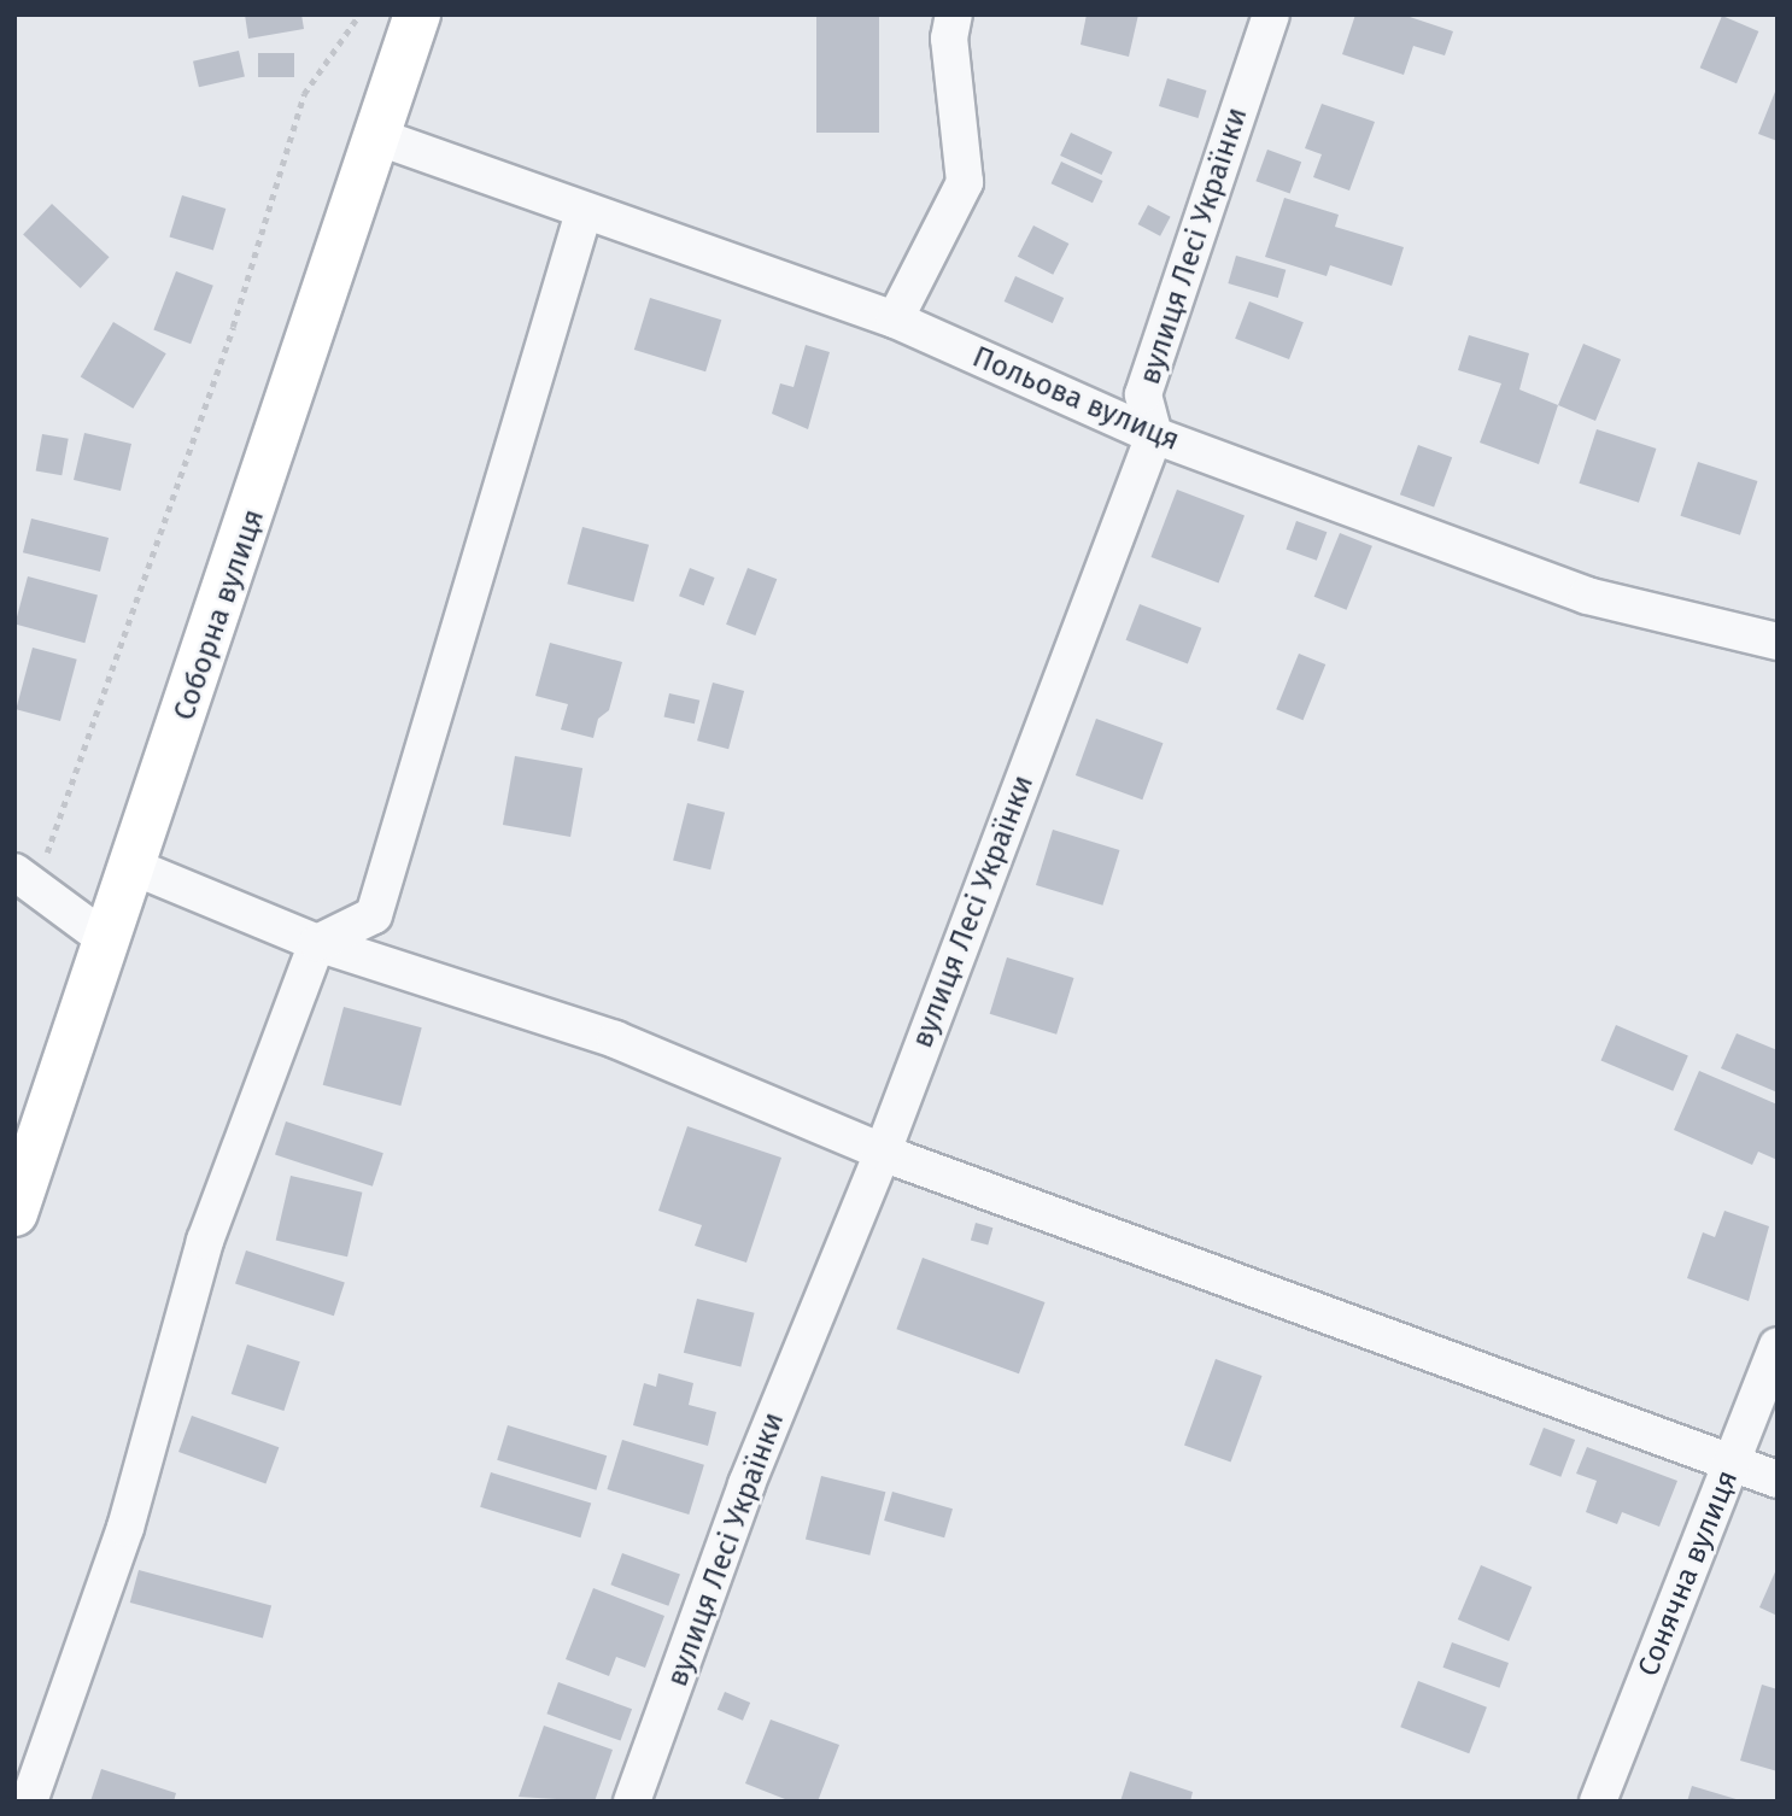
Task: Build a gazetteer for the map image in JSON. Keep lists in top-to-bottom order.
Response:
{
  "streets": {
    "street": [
      "вулиця Лесі Українки",
      "Польова вулиця",
      "Соборна вулиця",
      "Сонячна вулиця"
    ]
  },
  "crossings": [
    ["вулиця Лесі Українки", "Польова вулиця"],
    ["Польова вулиця", "Соборна вулиця"]
  ]
}
